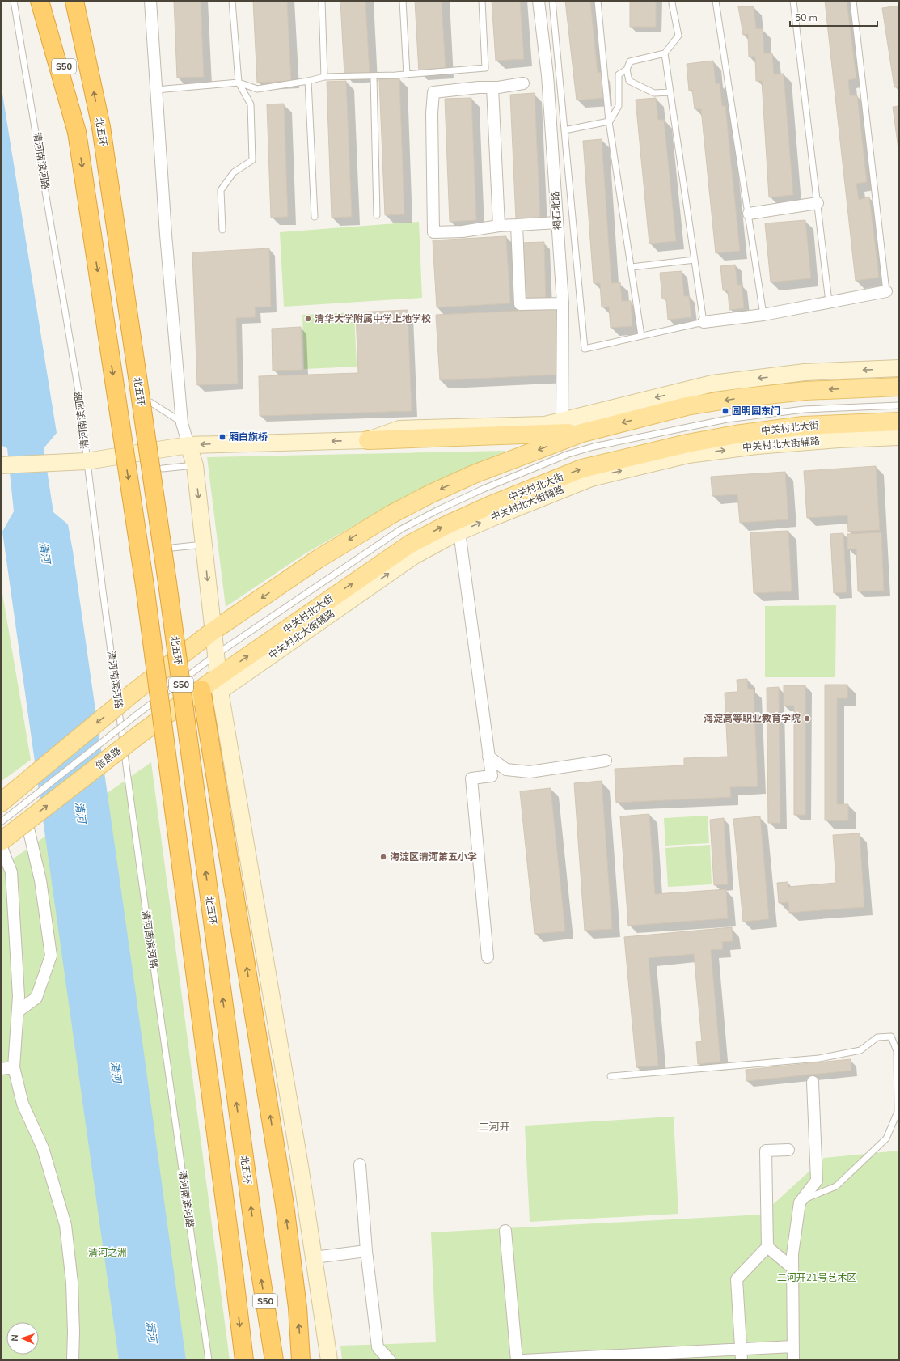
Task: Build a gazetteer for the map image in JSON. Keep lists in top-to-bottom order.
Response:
{
  "streets": {
    "highway": ["S50", "北五环"],
    "main road": ["中关村北大街", "信息路"],
    "street": ["褐石北路", "中关村北大街辅路"],
    "lane": ["清河南滨河路"]
  },
  "crossings": [
    ["中关村北大街", "中关村北大街辅路"],
    ["中关村北大街", "信息路"],
    ["中关村北大街辅路", "信息路"]
  ],
  "districts": ["二河开"],
  "water": ["清河"],
  "parks": ["清河之洲", "二河开21号艺术区"],
  "places": {
    "other": ["清华大学附属中学上地学校", "海淀高等职业教育学院", "海淀区清河第五小学"],
    "transit": ["圆明园东门", "厢白旗桥"]
  },
  "scale_bar": "50 m",
  "north": "left"
}
